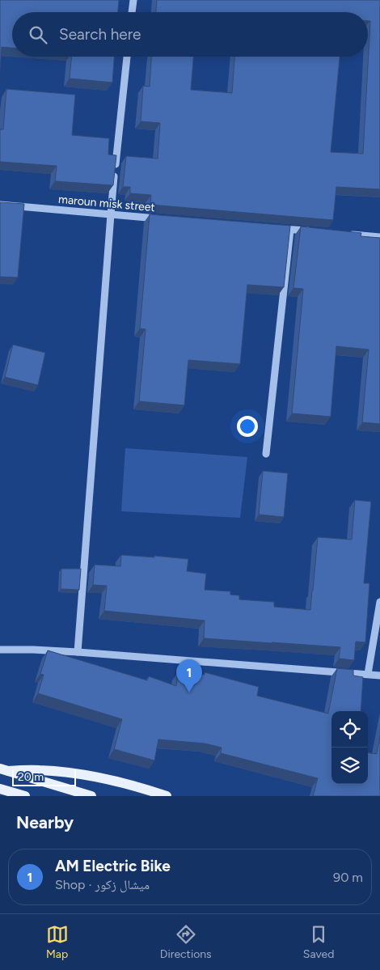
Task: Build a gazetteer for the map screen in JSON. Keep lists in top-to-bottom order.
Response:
{
  "streets": {
    "street": ["maroun misk street"]
  },
  "scale_bar": "20 m",
  "page": {
    "search": "Search here",
    "pins": "1",
    "scale": "20 m",
    "heading": "Nearby",
    "list": [
      {
        "mark": "1",
        "name": "AM Electric Bike",
        "note": "Shop · ميشال زكور",
        "value": "90 m"
      }
    ],
    "nav": ["Map", "Directions", "Saved"]
  }
}
